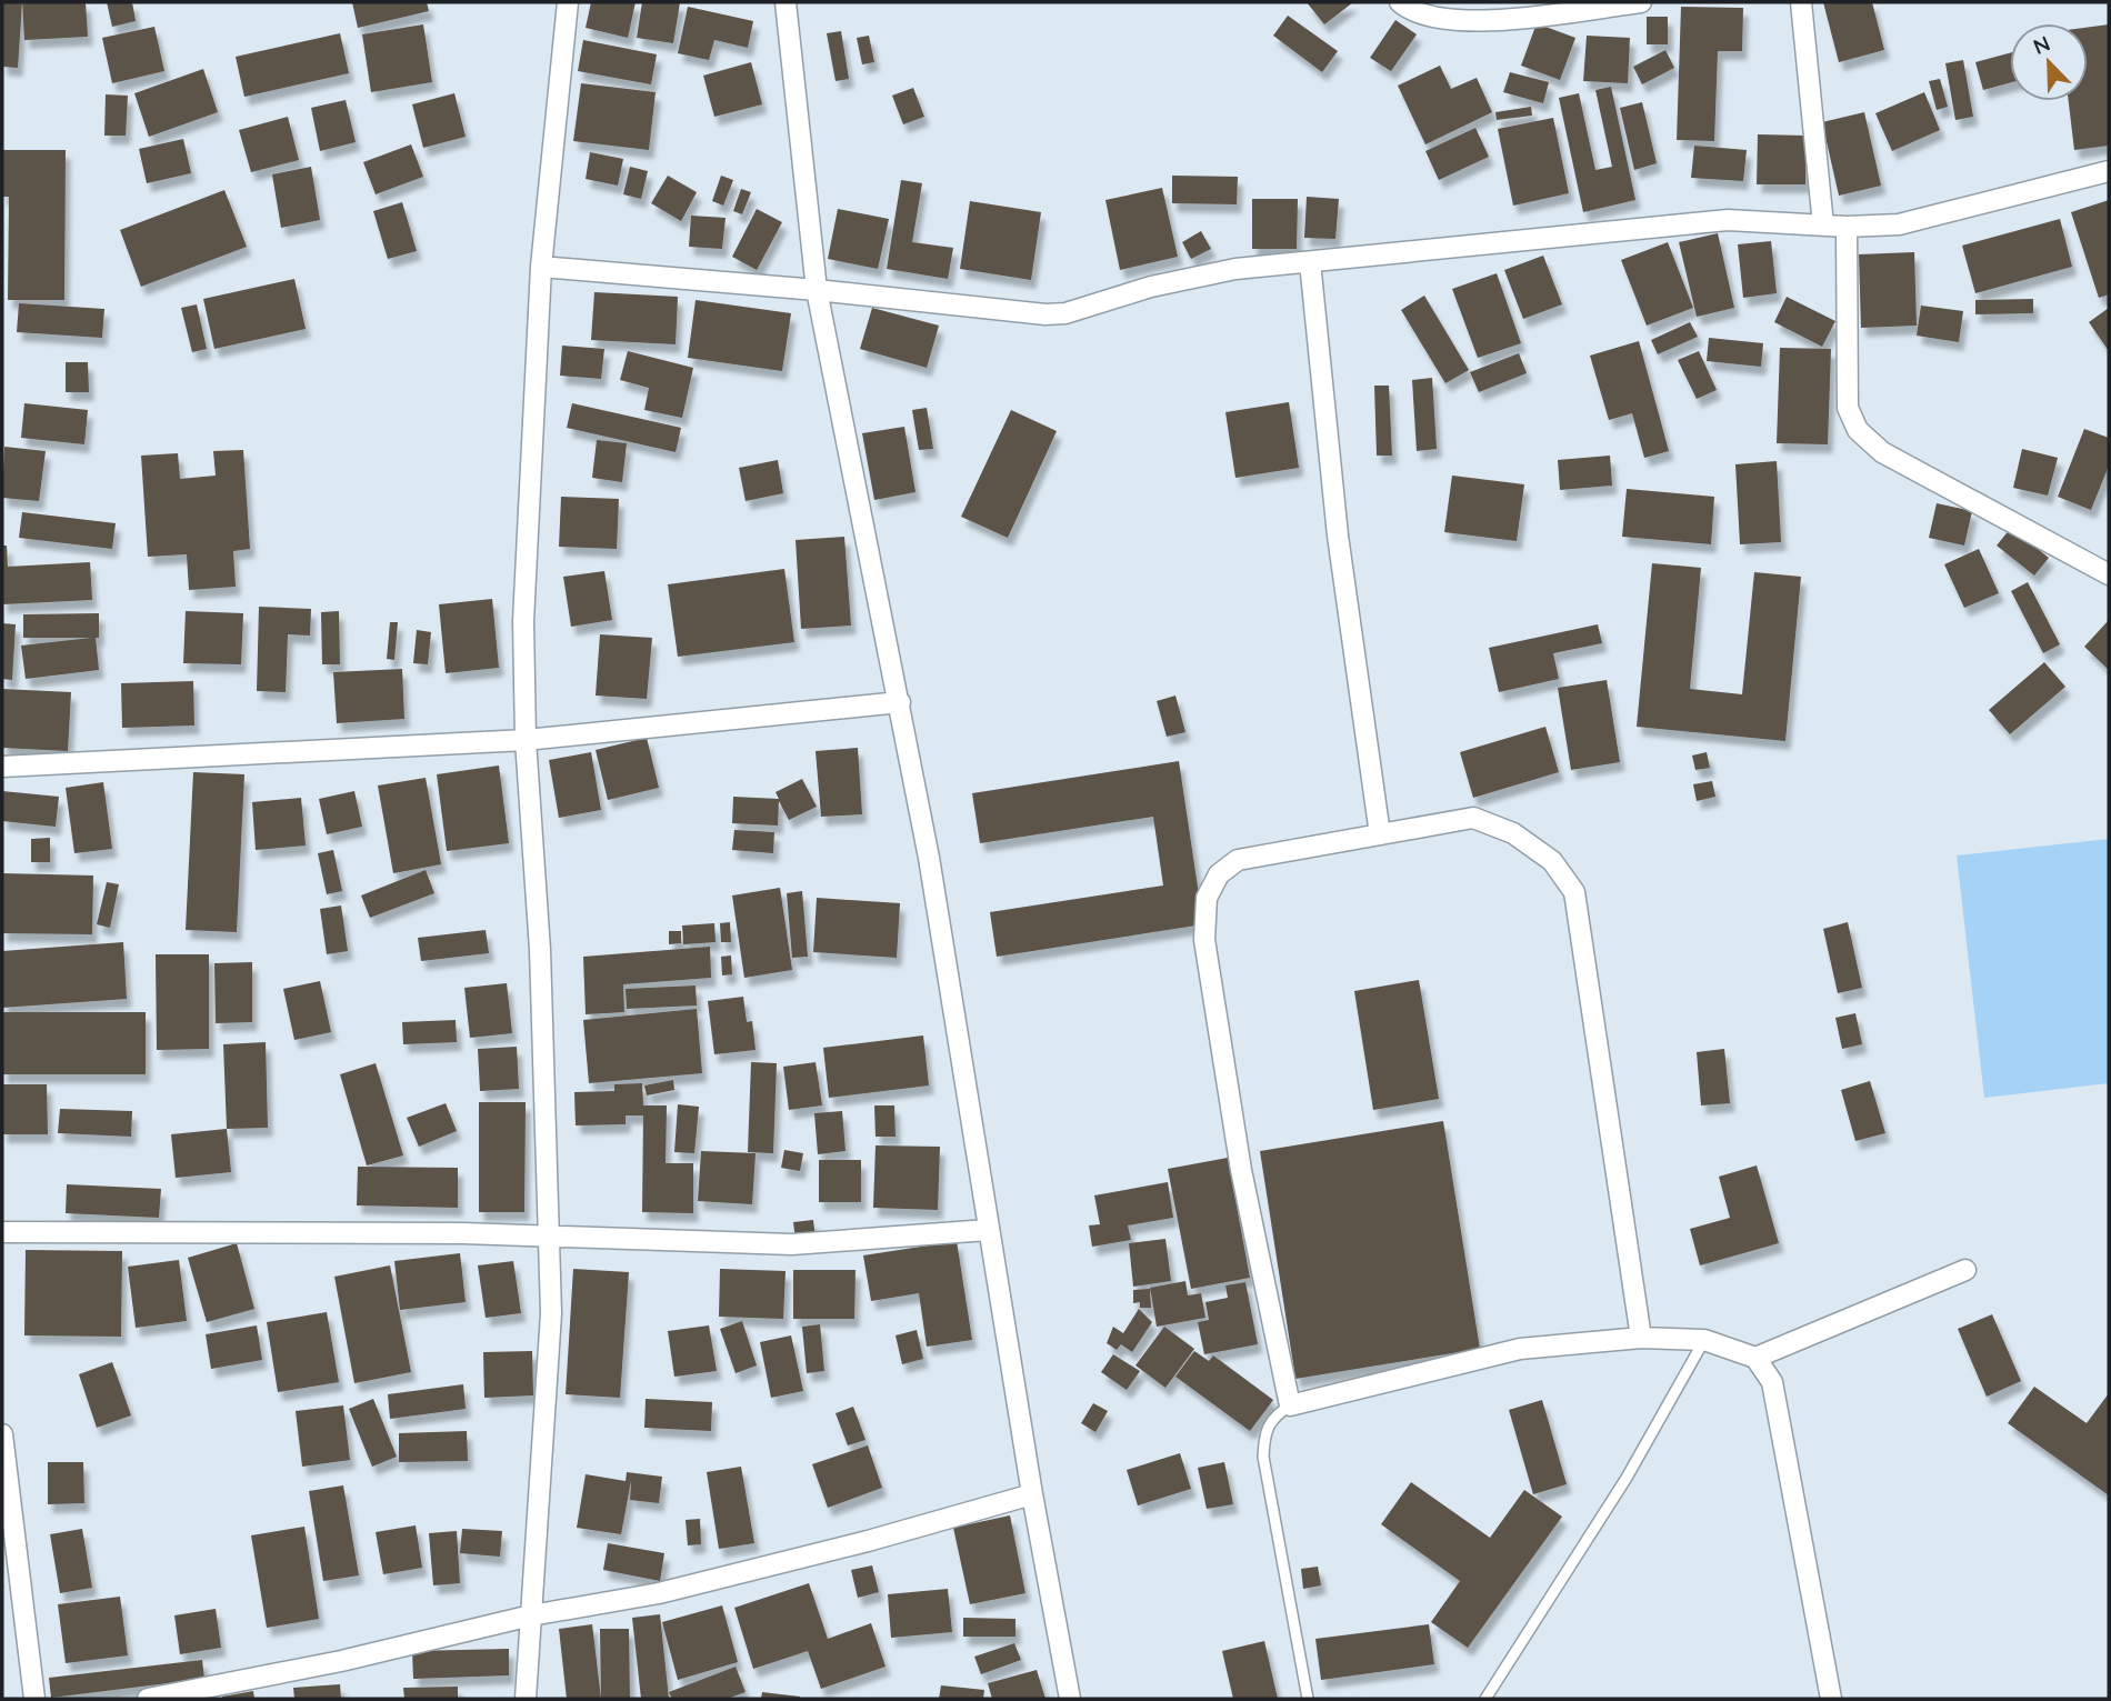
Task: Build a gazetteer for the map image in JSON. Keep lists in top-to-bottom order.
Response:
{
  "north": "top left"
}
